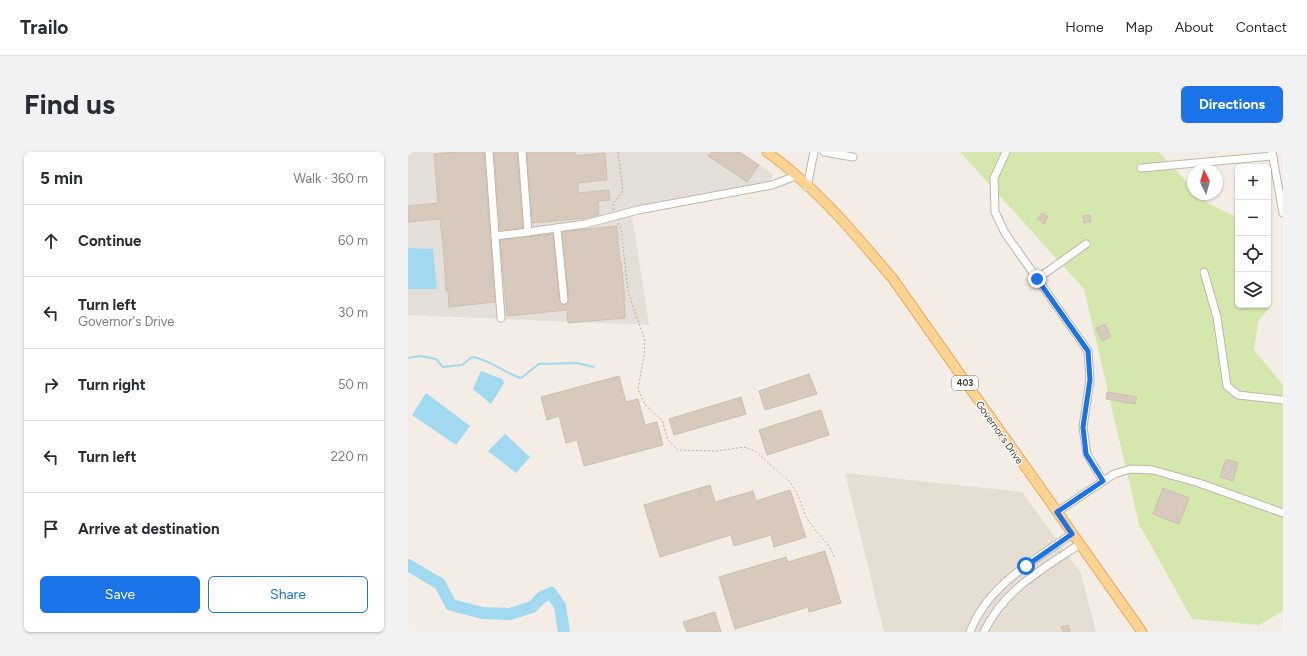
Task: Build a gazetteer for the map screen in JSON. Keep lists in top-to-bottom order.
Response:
{
  "streets": {
    "main road": ["403", "Governor's Drive"]
  },
  "north": "top",
  "page": {
    "header": "Trailo",
    "nav": [
      "Home",
      "Map",
      "About",
      "Contact"
    ],
    "buttons": [
      "Directions",
      ["Save", "Share"]
    ],
    "title": "Find us",
    "heading": ["5 min", "Walk · 360 m"],
    "map_buttons": ["+", "−"],
    "list": [
      ["Continue", "60 m"],
      ["Turn left", "Governor's Drive", "30 m"],
      ["Turn right", "50 m"],
      ["Turn left", "220 m"],
      "Arrive at destination"
    ]
  }
}
